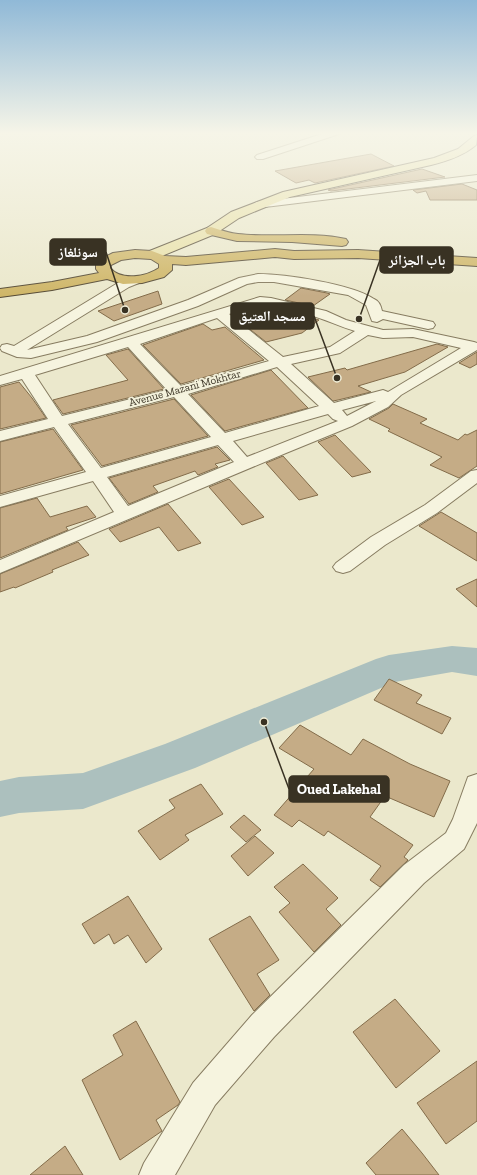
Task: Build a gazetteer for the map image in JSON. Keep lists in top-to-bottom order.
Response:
{
  "streets": {
    "street": ["Avenue Mazani Mokhtar"]
  },
  "places": [
    "سونلغاز",
    "باب الجزائر",
    "مسجد العتيق",
    "Oued Lakehal"
  ]
}
